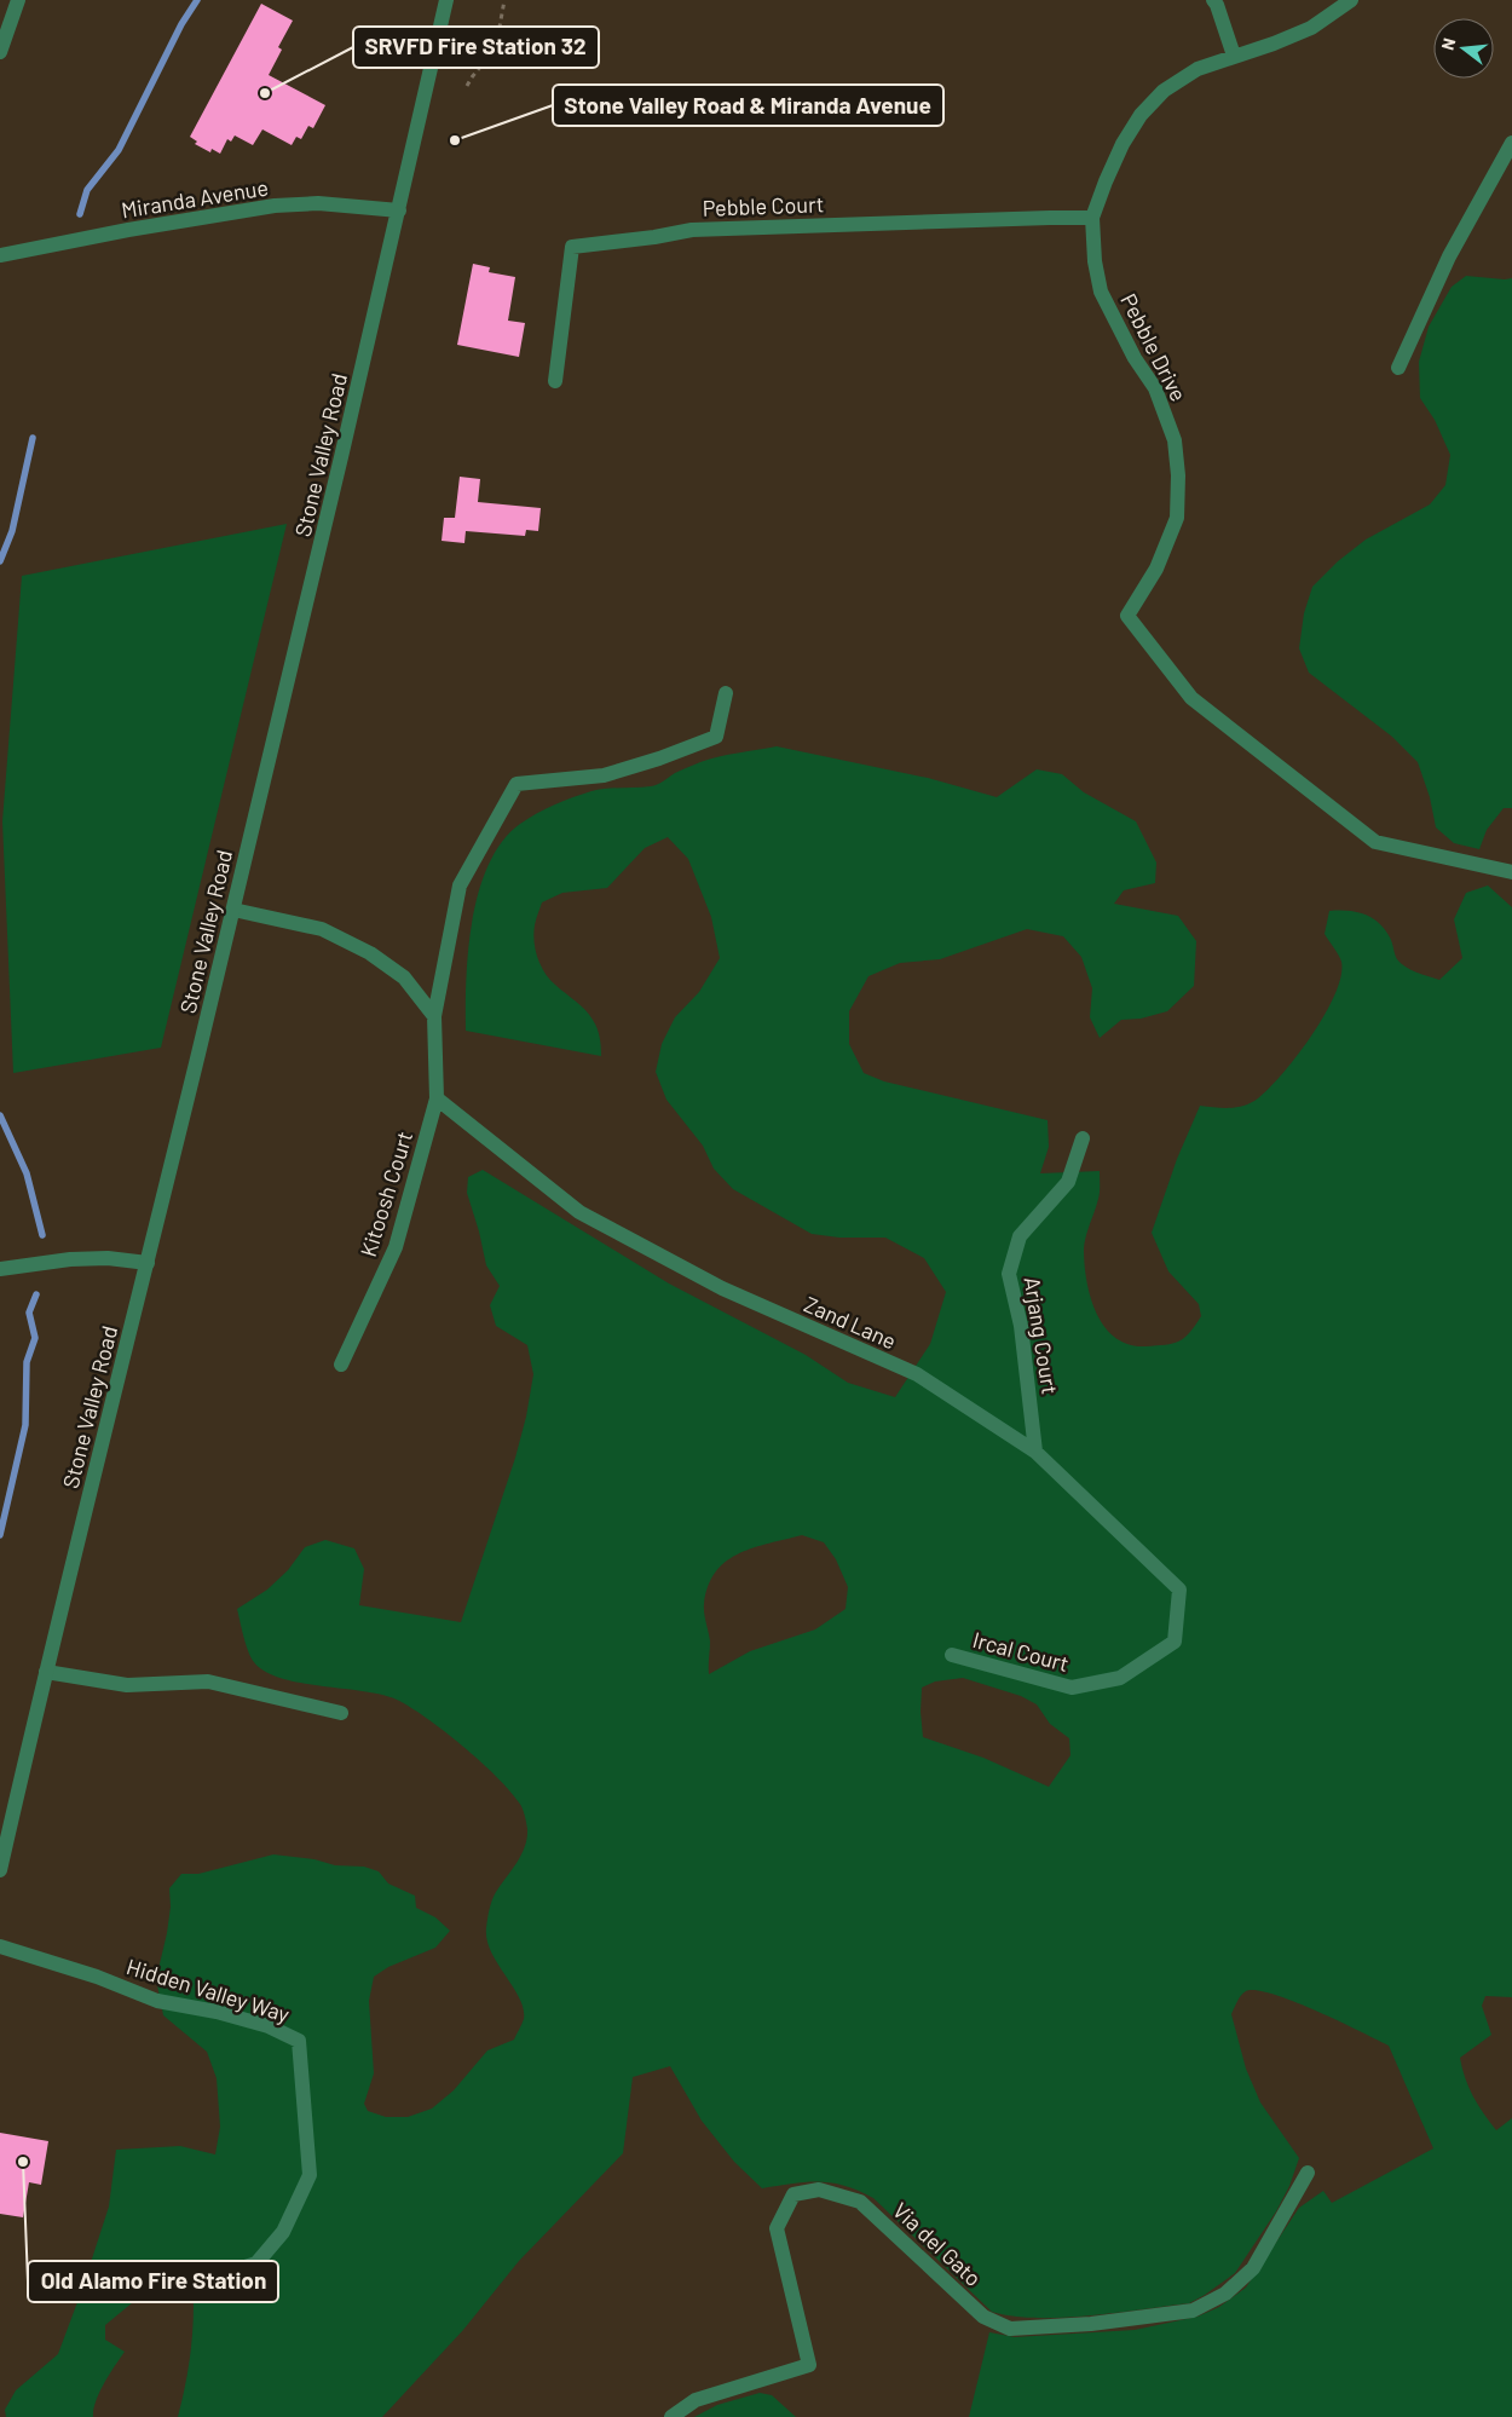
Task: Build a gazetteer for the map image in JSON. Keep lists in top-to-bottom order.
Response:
{
  "streets": {
    "street": [
      "Miranda Avenue",
      "Pebble Court",
      "Pebble Drive",
      "Stone Valley Road",
      "Kitoosh Court",
      "Zand Lane",
      "Arjang Court",
      "Ircal Court",
      "Hidden Valley Way",
      "Via del Gato"
    ]
  },
  "crossings": [
    ["Miranda Avenue", "Stone Valley Road"],
    ["Pebble Court", "Pebble Drive"],
    ["Kitoosh Court", "Zand Lane"],
    ["Zand Lane", "Arjang Court"],
    ["Zand Lane", "Ircal Court"]
  ],
  "places": ["SRVFD Fire Station 32", "Stone Valley Road & Miranda Avenue", "Old Alamo Fire Station"],
  "north": "left"
}
